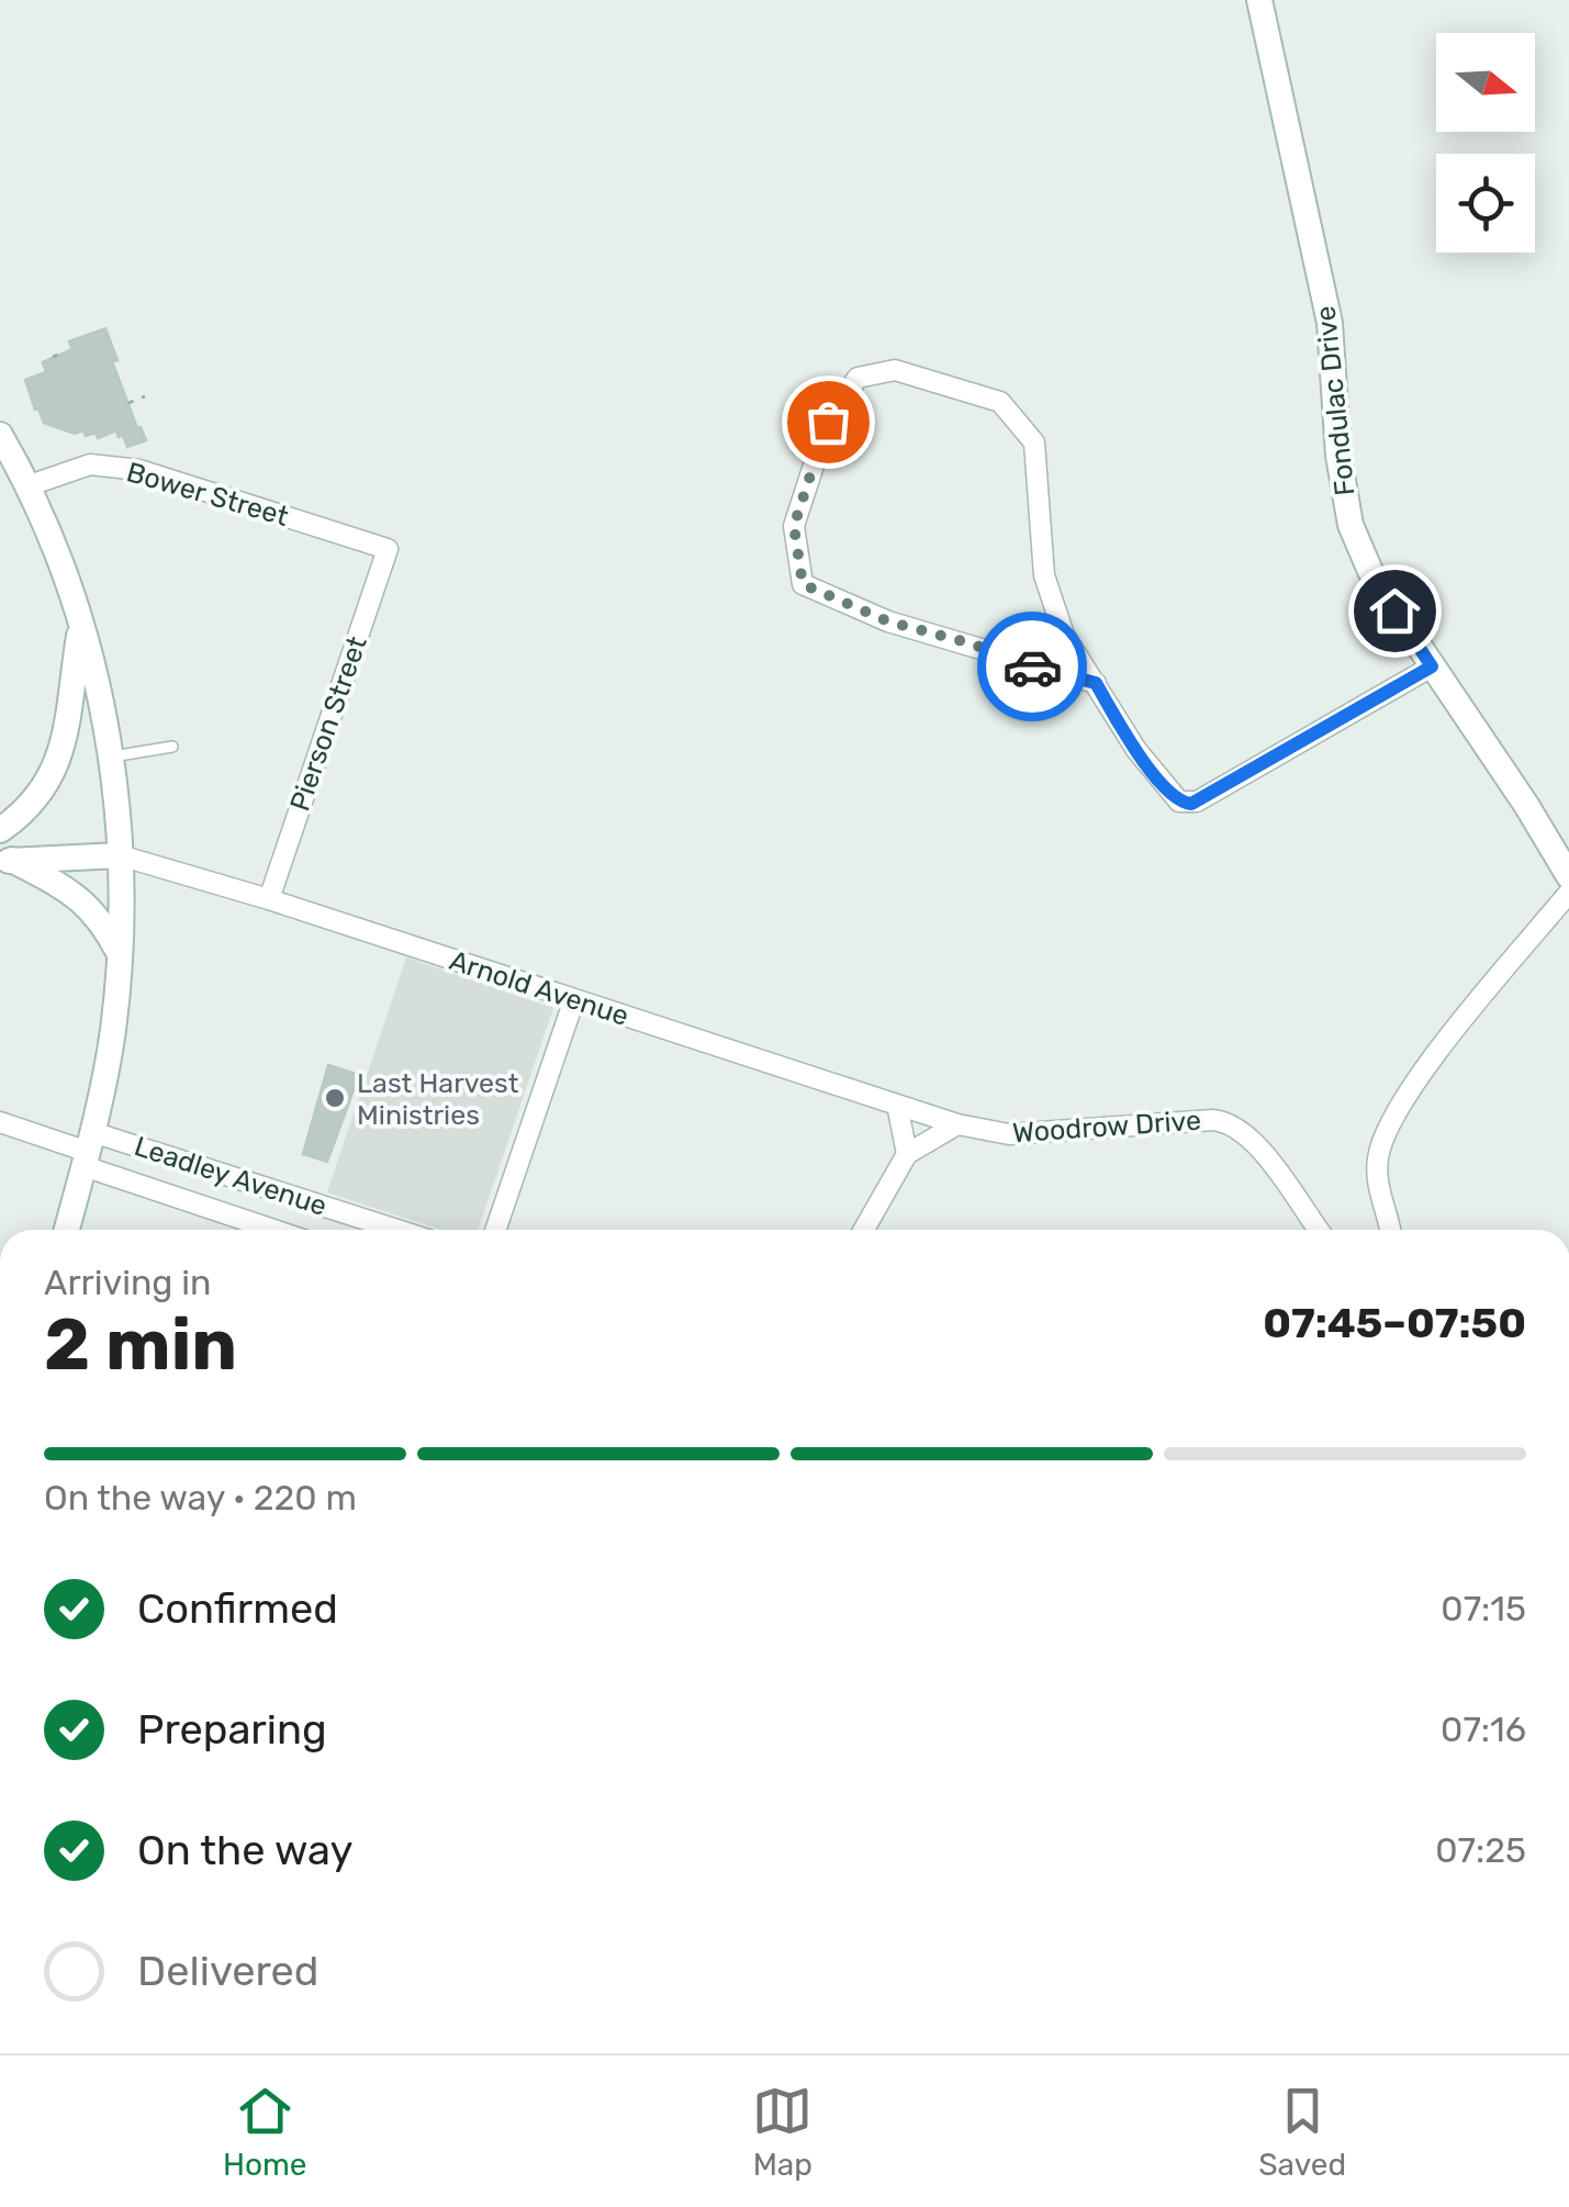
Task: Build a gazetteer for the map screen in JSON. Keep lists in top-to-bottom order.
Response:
{
  "streets": {
    "main road": ["Fondulac Drive"],
    "street": [
      "Bower Street",
      "Pierson Street",
      "Arnold Avenue",
      "Woodrow Drive",
      "Leadley Avenue"
    ]
  },
  "crossings": [
    ["Bower Street", "Pierson Street"],
    ["Pierson Street", "Arnold Avenue"],
    ["Arnold Avenue", "Woodrow Drive"]
  ],
  "places": ["Last Harvest Ministries"],
  "north": "right",
  "page": {
    "heading": ["2 min", "Arriving in", "07:45–07:50"],
    "bar": "On the way · 220 m",
    "list": [
      ["Confirmed", "07:15"],
      ["Preparing", "07:16"],
      ["On the way", "07:25"],
      "Delivered"
    ],
    "tabs": ["Home", "Map", "Saved"]
  }
}
